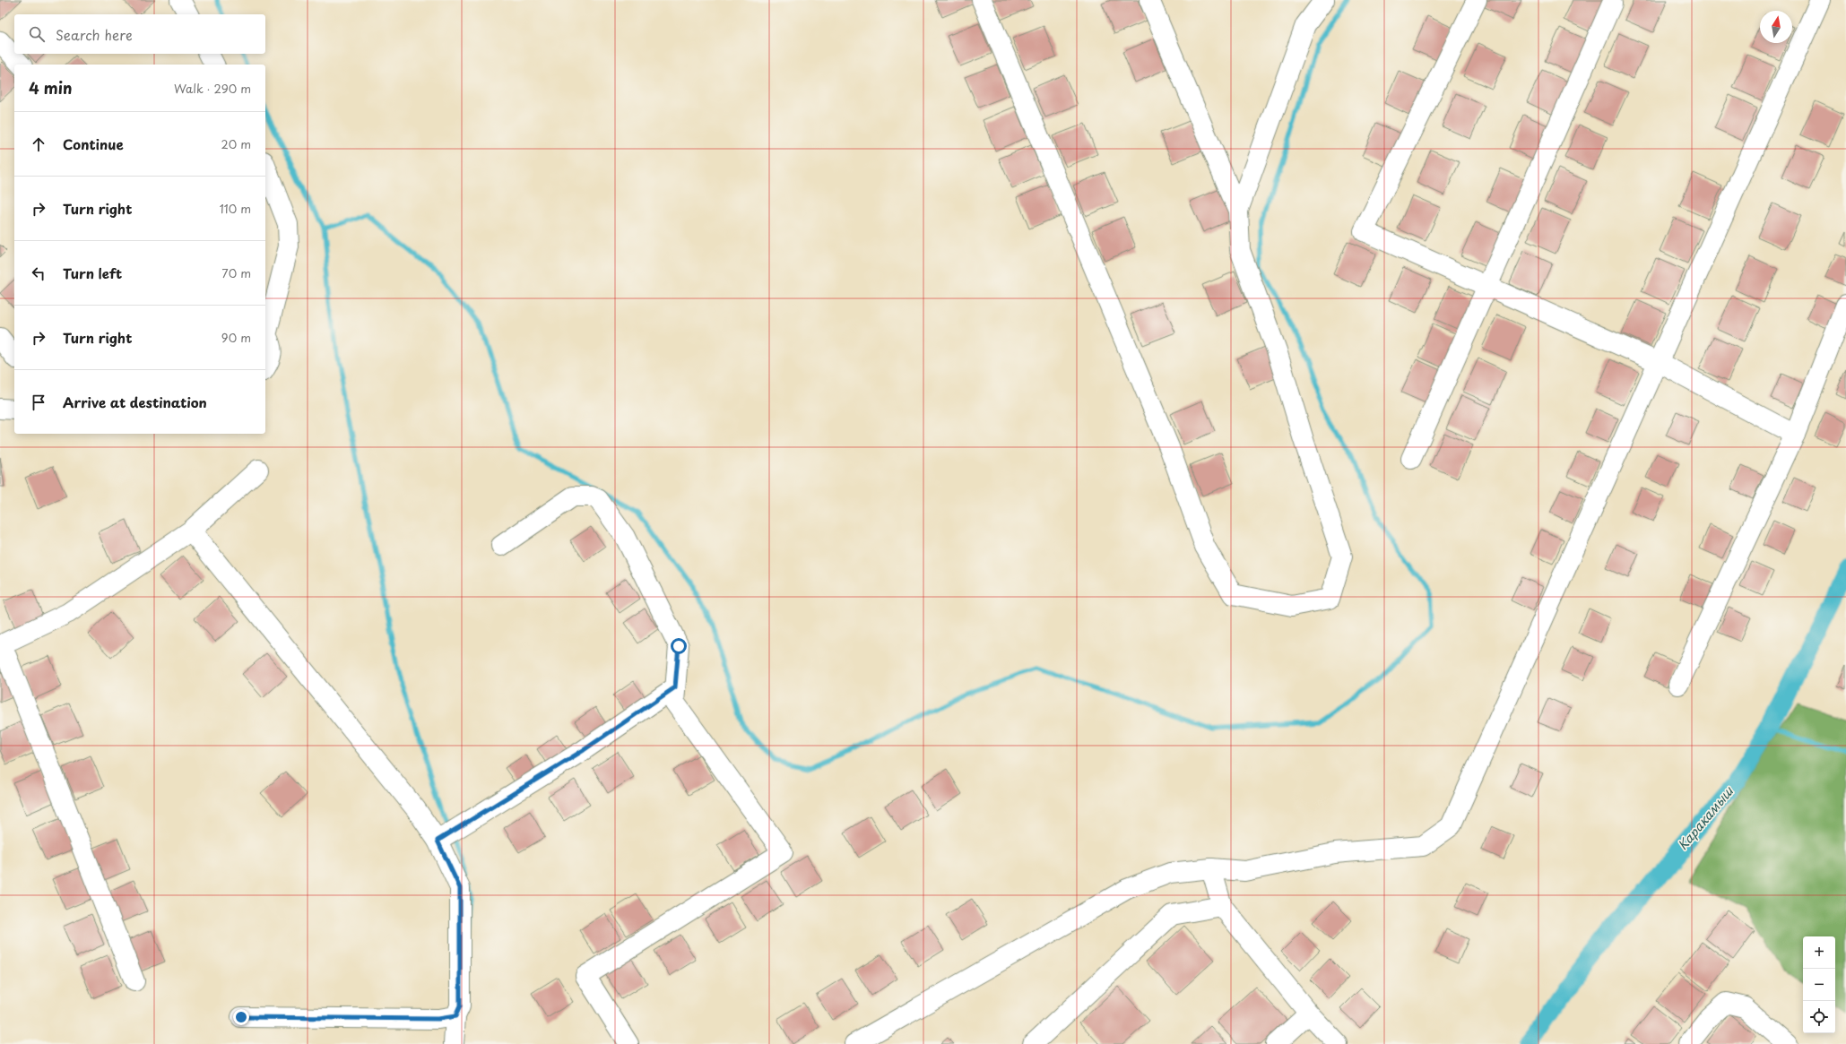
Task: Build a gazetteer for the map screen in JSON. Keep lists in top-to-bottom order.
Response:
{
  "water": ["Каракамыш"],
  "north": "top",
  "page": {
    "search": "Search here",
    "heading": ["4 min", "Walk · 290 m"],
    "list": [
      ["Continue", "20 m"],
      ["Turn right", "110 m"],
      ["Turn left", "70 m"],
      ["Turn right", "90 m"],
      "Arrive at destination"
    ],
    "map_buttons": ["+", "−"]
  }
}
